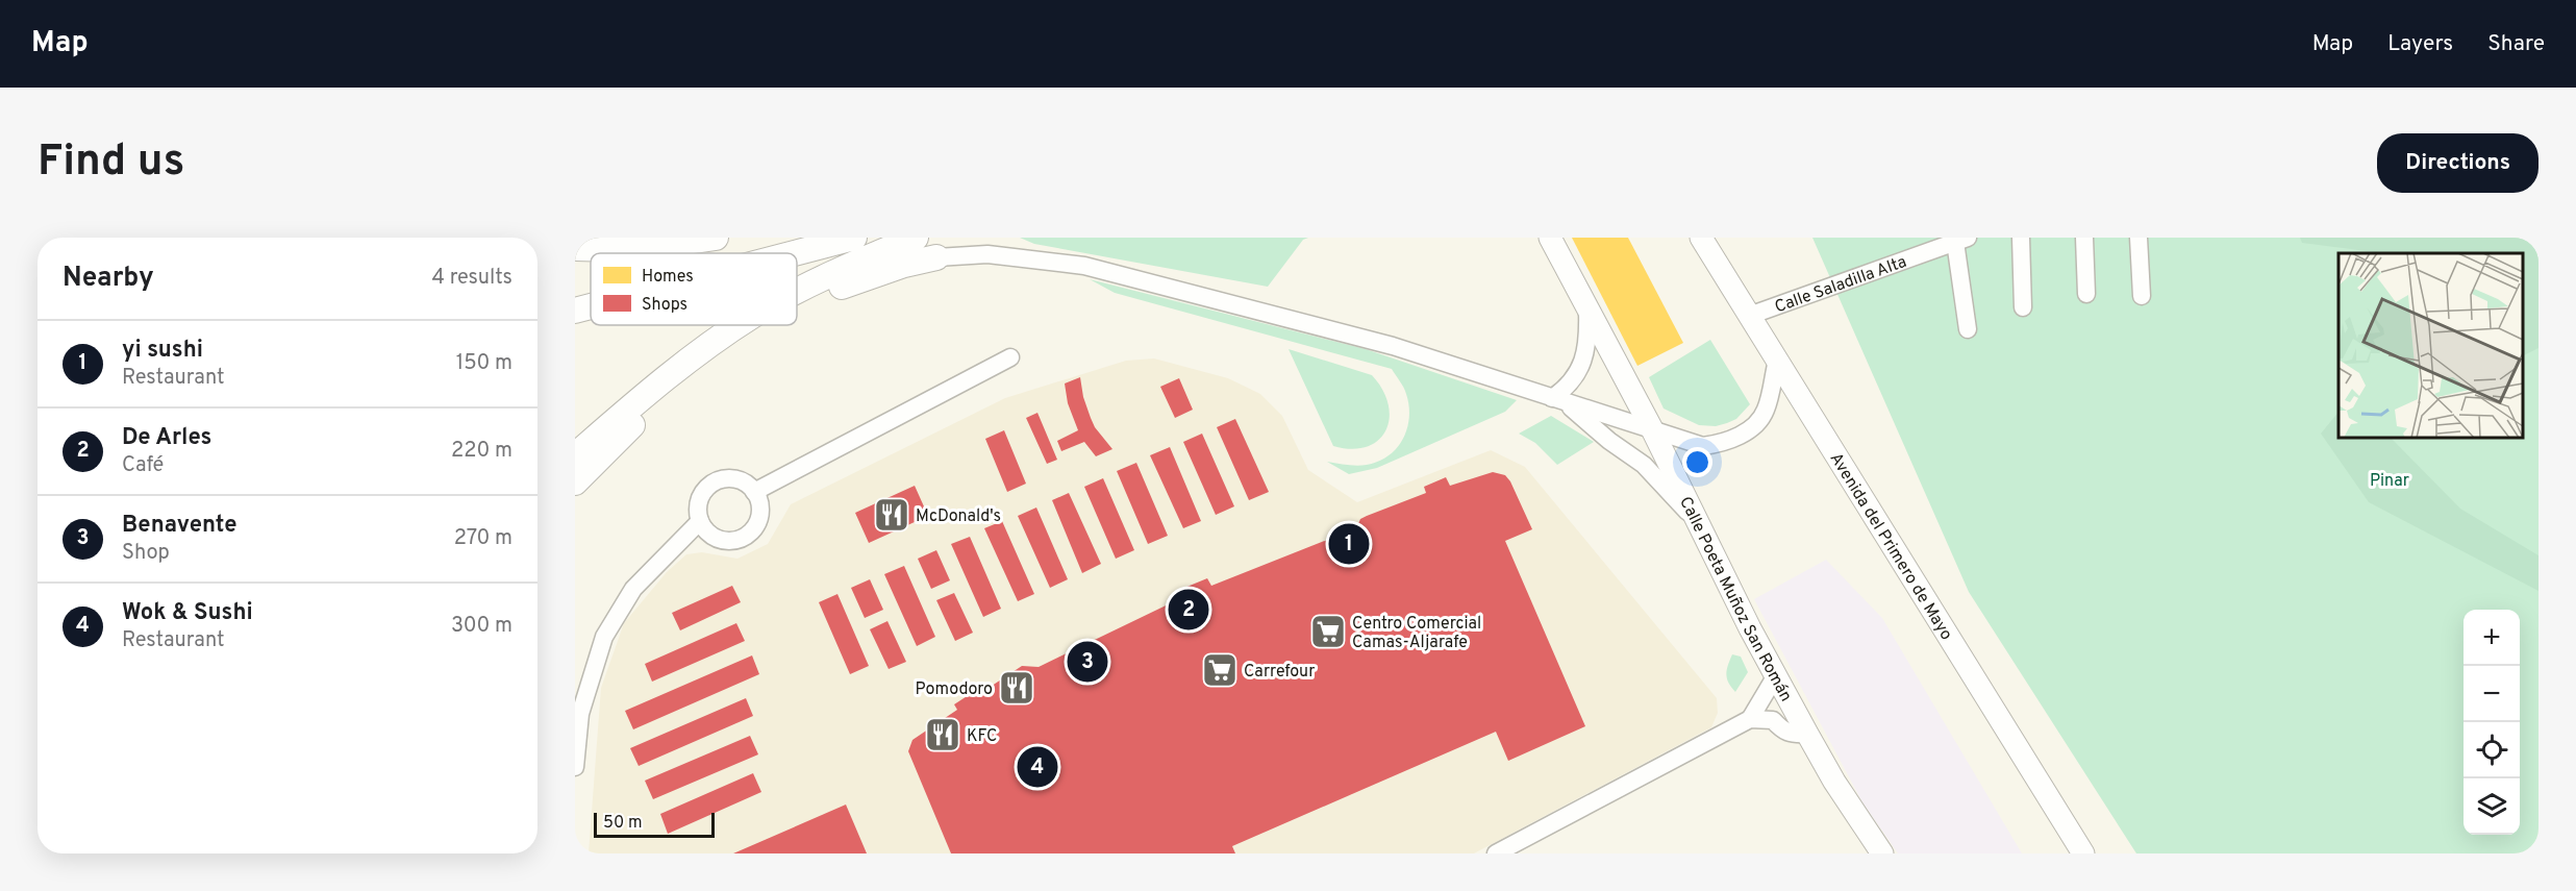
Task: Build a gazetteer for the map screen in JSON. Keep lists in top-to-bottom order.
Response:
{
  "streets": {
    "main road": ["Avenida del Primero de Mayo", "Calle Poeta Muñoz San Román"],
    "street": ["Calle Saladilla Alta"]
  },
  "crossings": [
    ["Calle Saladilla Alta", "Avenida del Primero de Mayo"]
  ],
  "parks": ["Pinar"],
  "places": {
    "restaurant": ["McDonald's", "Pomodoro", "KFC"],
    "supermarket": ["Centro Comercial Camas-Aljarafe", "Carrefour"]
  },
  "legend": ["Homes", "Shops"],
  "scale_bar": "50 m",
  "page": {
    "header": "Map",
    "nav": ["Map", "Layers", "Share"],
    "buttons": "Directions",
    "title": "Find us",
    "heading": ["Nearby", "4 results"],
    "list": [
      {
        "mark": "1",
        "name": "yi sushi",
        "note": "Restaurant",
        "value": "150 m"
      },
      {
        "mark": "2",
        "name": "De Arles",
        "note": "Café",
        "value": "220 m"
      },
      {
        "mark": "3",
        "name": "Benavente",
        "note": "Shop",
        "value": "270 m"
      },
      {
        "mark": "4",
        "name": "Wok & Sushi",
        "note": "Restaurant",
        "value": "300 m"
      }
    ],
    "pins": [
      "1",
      "2",
      "3",
      "4"
    ],
    "map_buttons": ["+", "−"],
    "scale": "50 m"
  }
}
